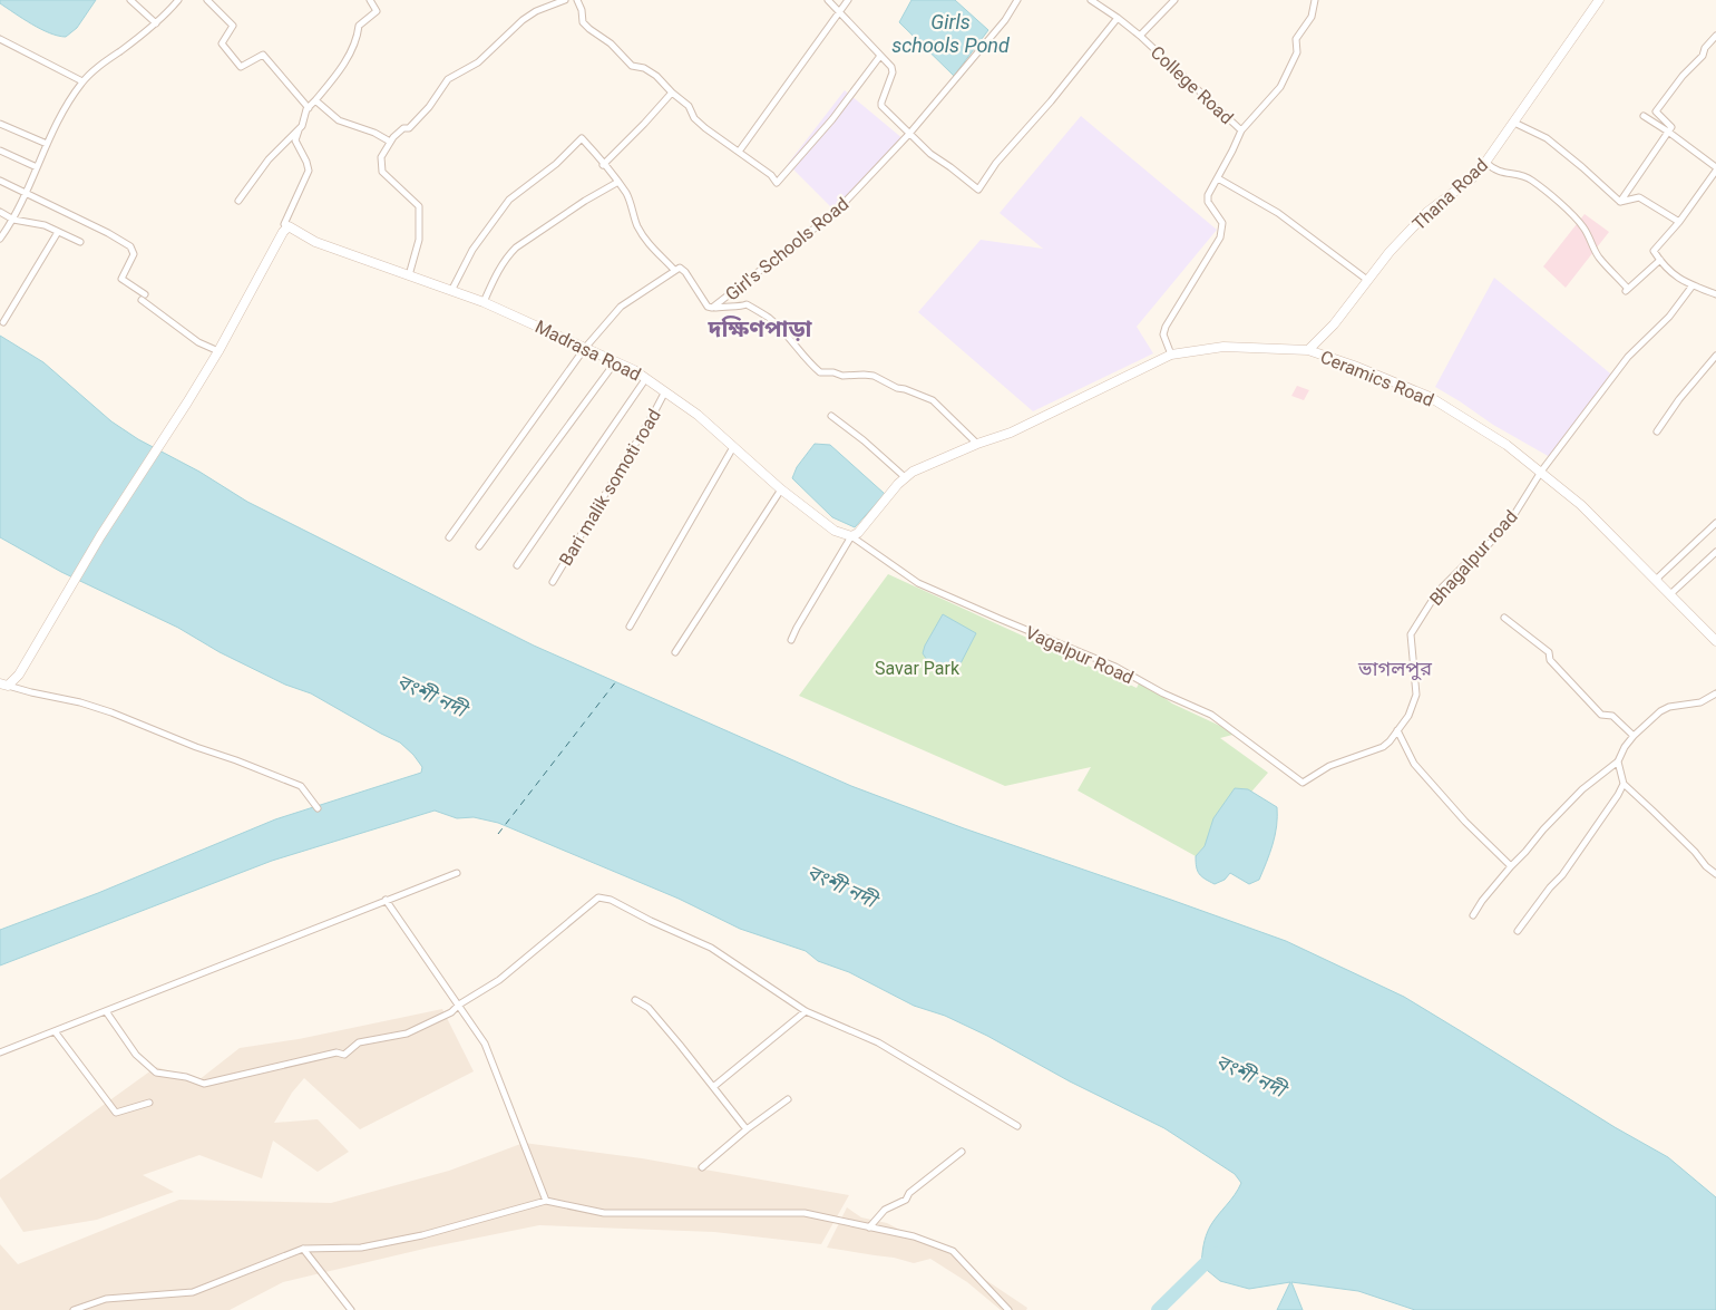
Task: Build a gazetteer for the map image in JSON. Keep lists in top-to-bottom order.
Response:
{
  "streets": {
    "street": [
      "College Road",
      "Thana Road",
      "Girl's Schools Road",
      "Madrasa Road",
      "Ceramics Road",
      "Bari malik somoti road",
      "Bhagalpur road",
      "Vagalpur Road"
    ]
  },
  "crossings": [
    ["College Road", "Ceramics Road"],
    ["Thana Road", "Ceramics Road"],
    ["Girl's Schools Road", "Madrasa Road"],
    ["Madrasa Road", "Ceramics Road"],
    ["Madrasa Road", "Bari malik somoti road"],
    ["Madrasa Road", "Vagalpur Road"],
    ["Ceramics Road", "Bhagalpur road"],
    ["Ceramics Road", "Vagalpur Road"],
    ["Bhagalpur road", "Vagalpur Road"]
  ],
  "districts": ["দক্ষিণপাড়া", "ভাগলপুর"],
  "water": ["Girls schools Pond", "বংশী নদী"],
  "parks": ["Savar Park"]
}
